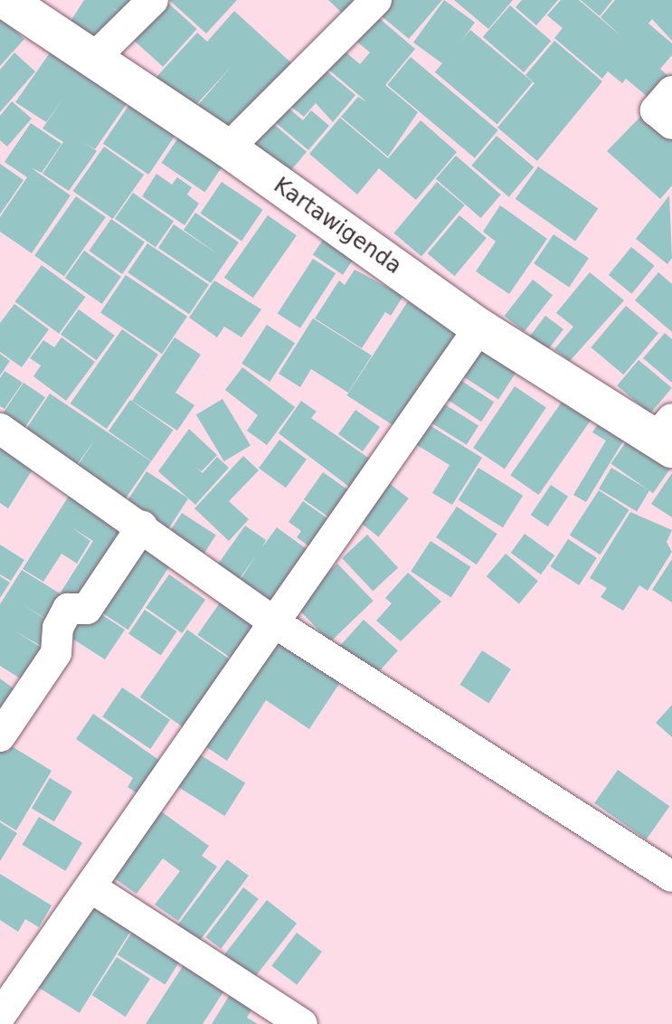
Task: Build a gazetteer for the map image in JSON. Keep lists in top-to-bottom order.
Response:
{
  "streets": {
    "street": ["Kartawigenda"]
  }
}
